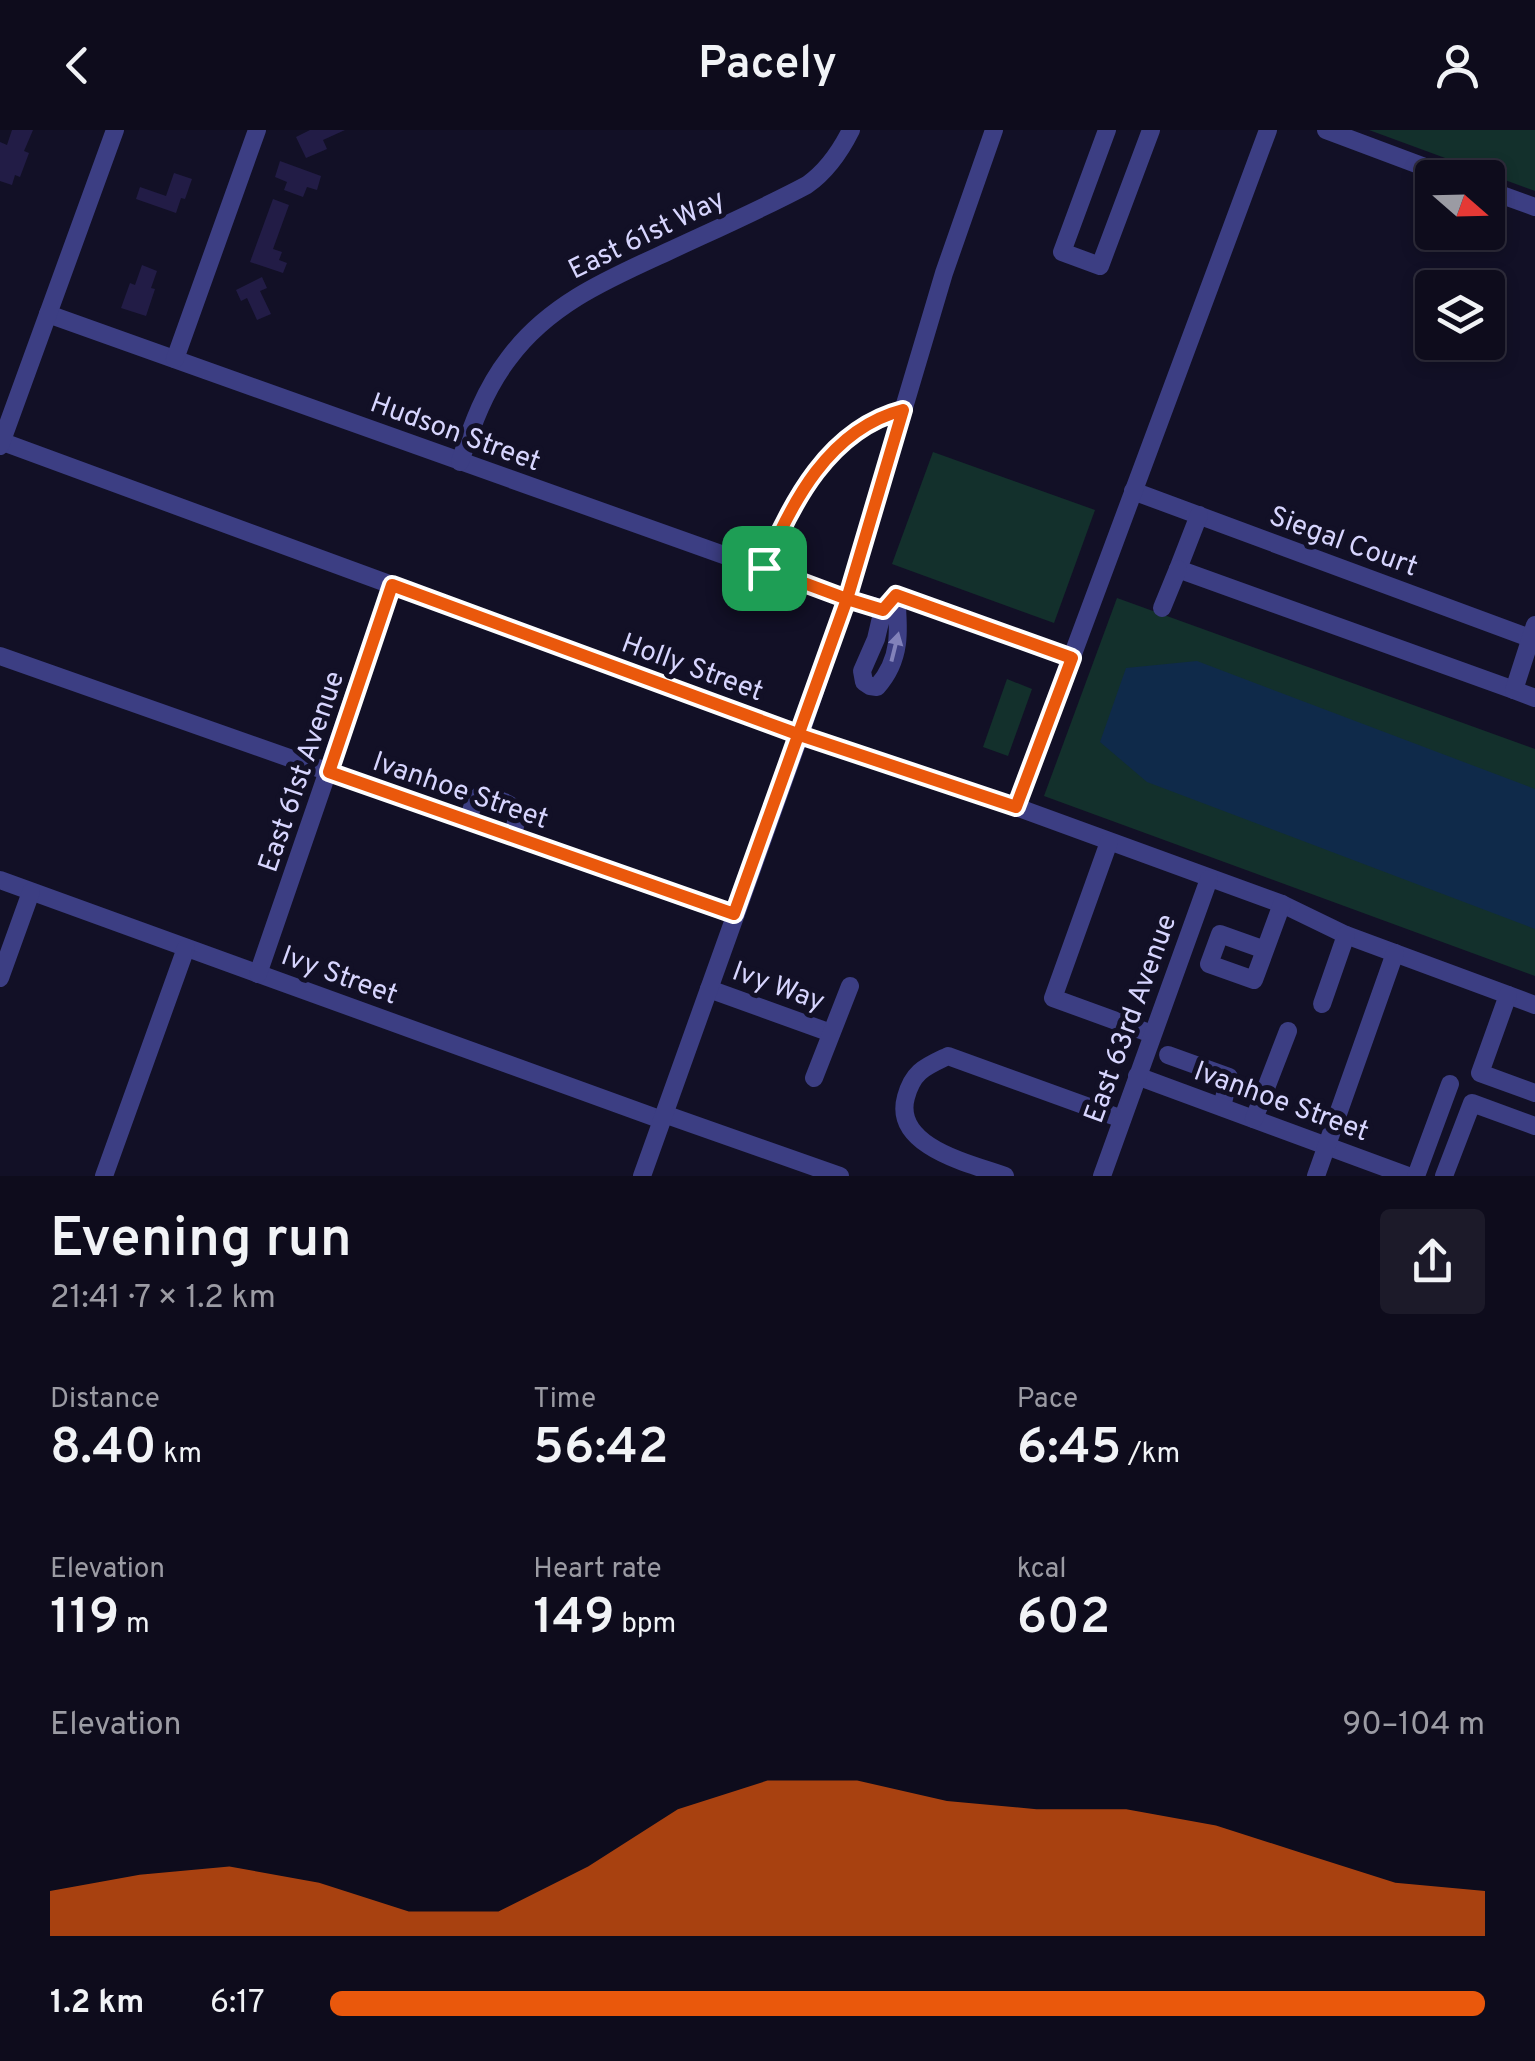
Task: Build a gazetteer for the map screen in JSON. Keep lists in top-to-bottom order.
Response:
{
  "streets": {
    "street": [
      "East 61st Way",
      "Hudson Street",
      "Siegal Court",
      "Holly Street",
      "East 61st Avenue",
      "Ivanhoe Street",
      "Ivy Street",
      "Ivy Way",
      "East 63rd Avenue"
    ]
  },
  "crossings": [
    ["East 61st Way", "Hudson Street"],
    ["Holly Street", "East 61st Avenue"],
    ["Holly Street", "East 63rd Avenue"],
    ["East 61st Avenue", "Ivanhoe Street"],
    ["East 61st Avenue", "Ivy Street"],
    ["Ivanhoe Street", "East 63rd Avenue"]
  ],
  "north": "right",
  "page": {
    "header": "Pacely",
    "heading": ["Evening run", "21:41 · 7 × 1.2 km"],
    "stats": [
      ["Distance", "8.40 km"],
      ["Time", "56:42"],
      ["Pace", "6:45 /km"],
      ["Elevation", "119 m"],
      ["Heart rate", "149 bpm"],
      ["kcal", "602"]
    ],
    "chart": ["Elevation", "90–104 m"],
    "list": [
      {
        "name": "1.2 km",
        "note": "6:17"
      }
    ]
  }
}
